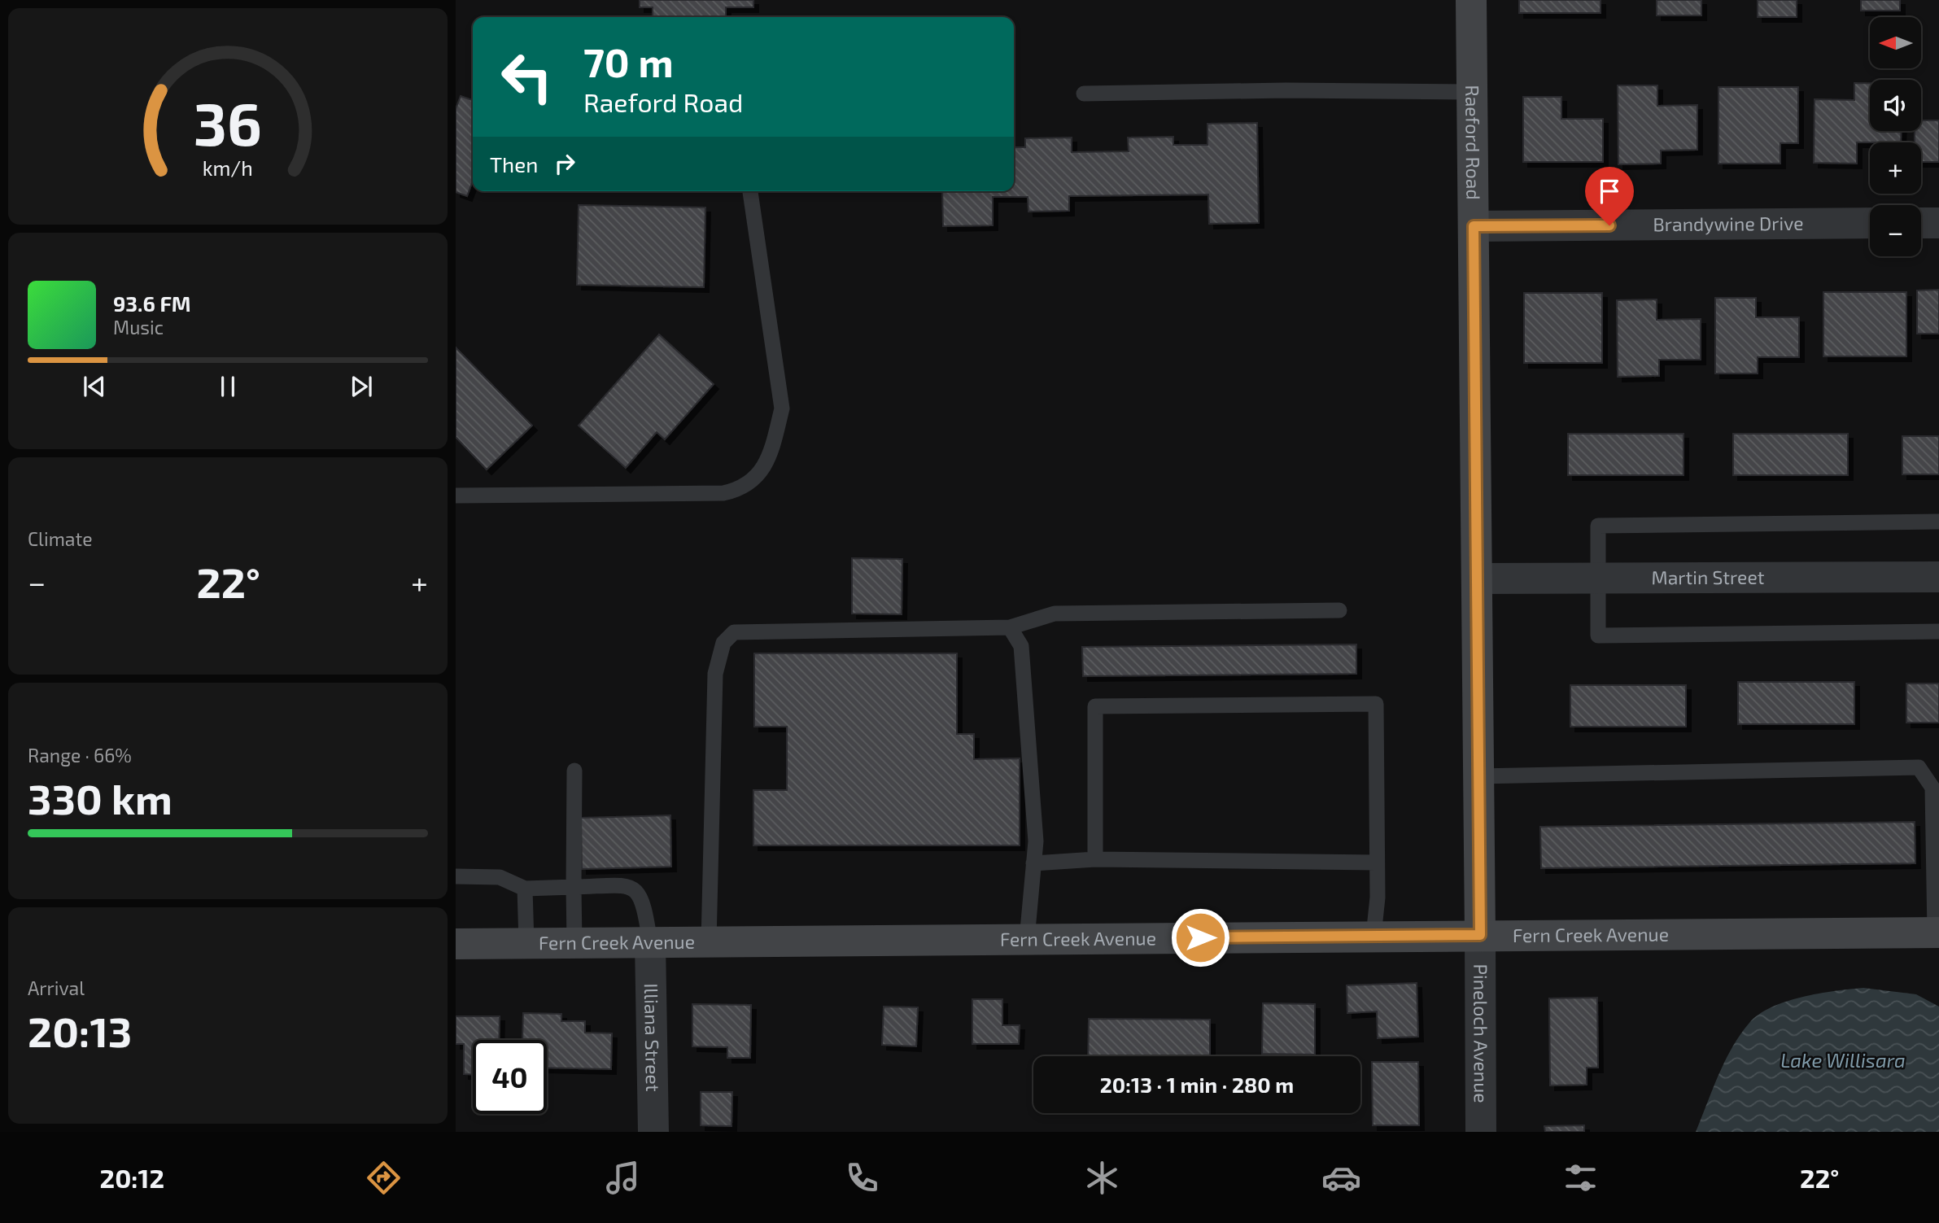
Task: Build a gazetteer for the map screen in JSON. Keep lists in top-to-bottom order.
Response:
{
  "streets": {
    "street": [
      "Raeford Road",
      "Brandywine Drive",
      "Martin Street",
      "Fern Creek Avenue",
      "Pineloch Avenue",
      "Illiana Street"
    ]
  },
  "crossings": [
    ["Raeford Road", "Brandywine Drive"],
    ["Raeford Road", "Martin Street"],
    ["Raeford Road", "Fern Creek Avenue"],
    ["Raeford Road", "Pineloch Avenue"],
    ["Fern Creek Avenue", "Pineloch Avenue"],
    ["Fern Creek Avenue", "Illiana Street"]
  ],
  "water": ["Lake Willisara"],
  "north": "left",
  "page": {
    "map_buttons": ["+", "−"],
    "turn": ["70 m", "Raeford Road"],
    "then": "Then",
    "song": ["93.6 FM", "Music"],
    "tile": [
      "Climate",
      ["Range · 66%", "330 km"],
      ["Arrival", "20:13"]
    ],
    "heat": ["−", "22°", "+"],
    "limit": "40",
    "trip": "20:13 · 1 min · 280 m",
    "tabs": ["20:12", "22°"],
    "gauge": ["36", "km/h"]
  }
}
